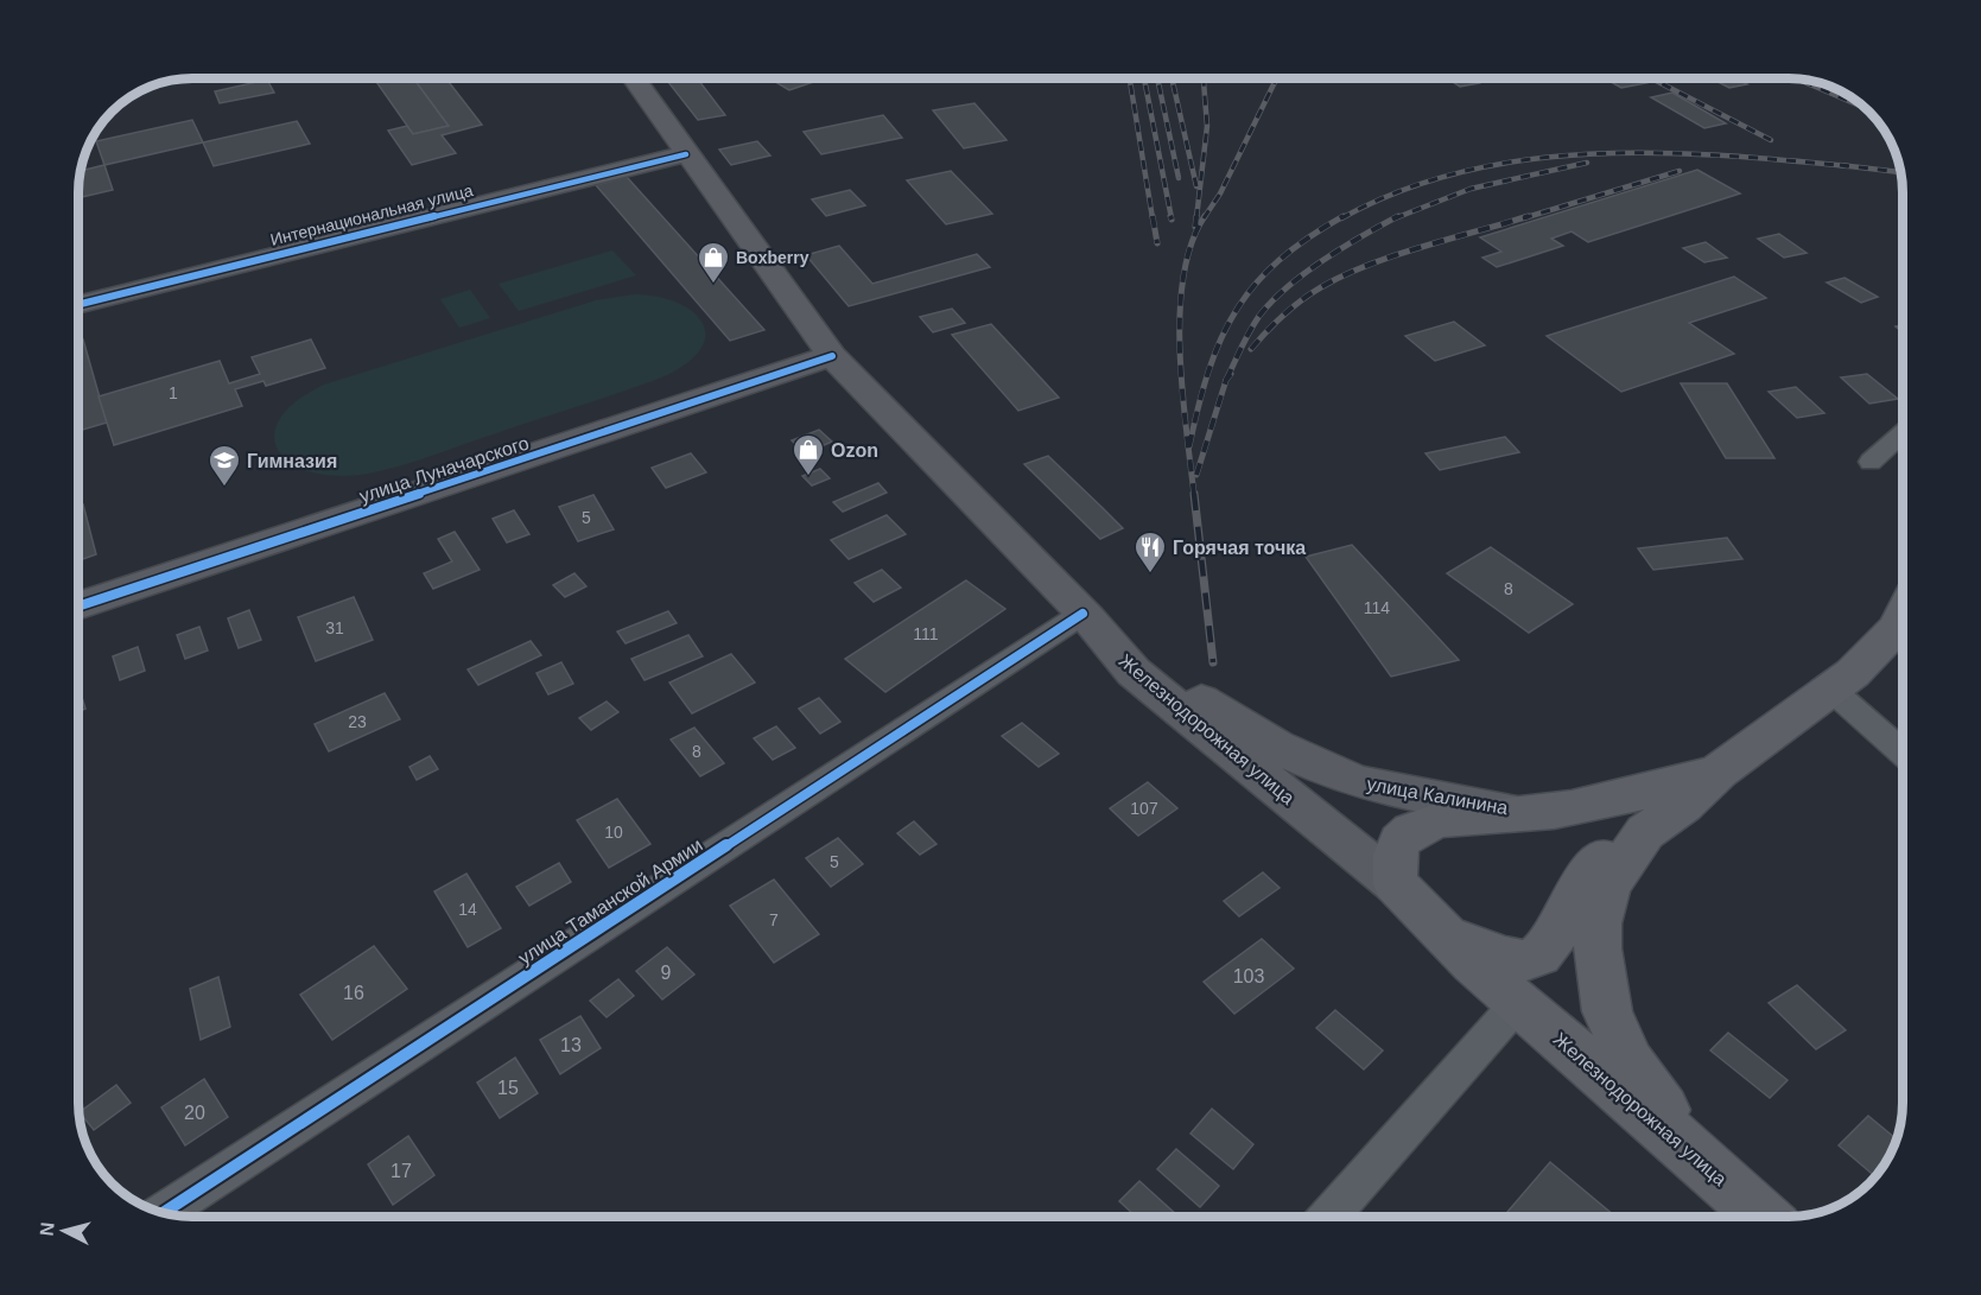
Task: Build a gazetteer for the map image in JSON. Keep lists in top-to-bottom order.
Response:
{
  "streets": {
    "main road": ["Железнодорожная улица", "улица Калинина"],
    "street": ["Интернациональная улица", "улица Луначарского", "улица Таманской Армии"]
  },
  "crossings": [
    ["Интернациональная улица", "Железнодорожная улица"],
    ["улица Луначарского", "Железнодорожная улица"],
    ["Железнодорожная улица", "улица Калинина"],
    ["Железнодорожная улица", "улица Таманской Армии"],
    ["улица Калинина", "улица Таманской Армии"]
  ],
  "places": {
    "shop": ["Boxberry", "Ozon"],
    "school or university": ["Гимназия"],
    "restaurant": ["Горячая точка"]
  },
  "house_numbers": [
    "1",
    "5",
    "8",
    "114",
    "31",
    "111",
    "23",
    "8",
    "107",
    "10",
    "5",
    "14",
    "7",
    "9",
    "103",
    "16",
    "13",
    "15",
    "20",
    "17"
  ],
  "north": "left"
}
